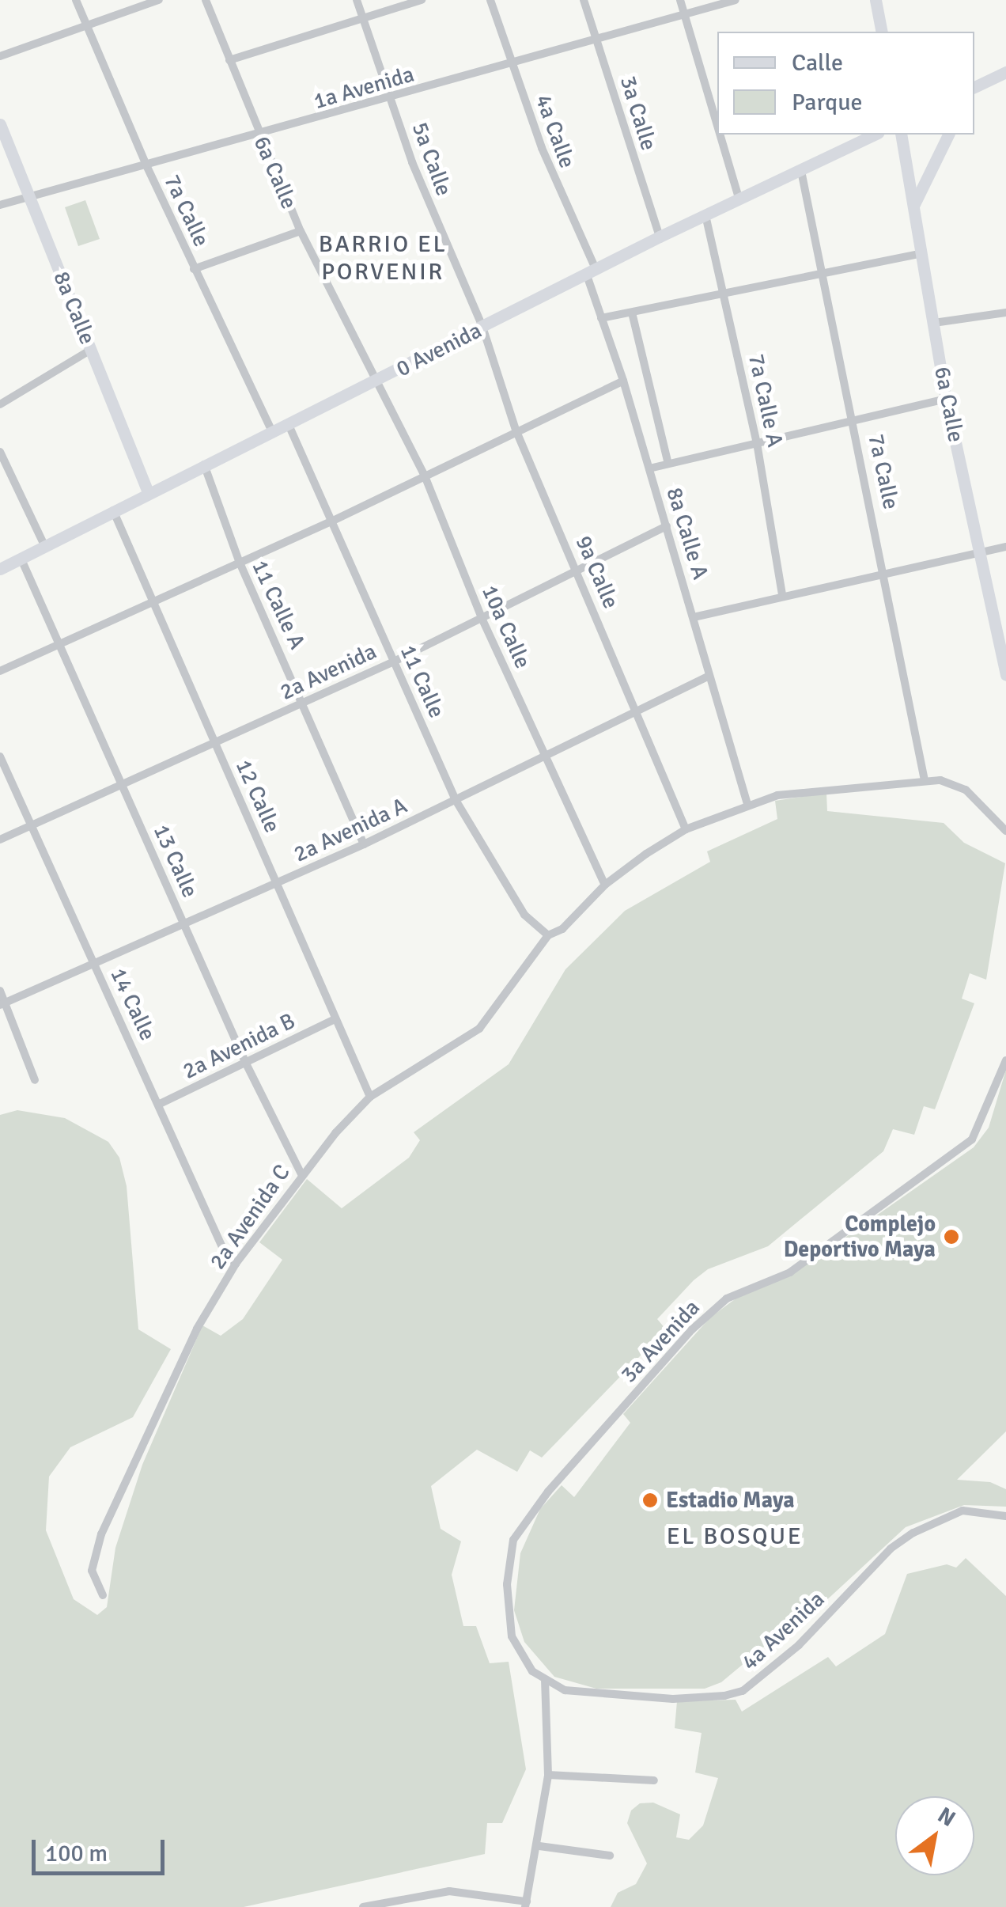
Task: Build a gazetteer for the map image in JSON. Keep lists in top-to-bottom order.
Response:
{
  "streets": {
    "street": [
      "1a Avenida",
      "3a Calle",
      "4a Calle",
      "5a Calle",
      "6a Calle",
      "7a Calle",
      "8a Calle",
      "0 Avenida",
      "7a Calle A",
      "8a Calle A",
      "9a Calle",
      "11 Calle A",
      "10a Calle",
      "2a Avenida",
      "11 Calle",
      "12 Calle",
      "2a Avenida A",
      "13 Calle",
      "14 Calle",
      "2a Avenida B",
      "2a Avenida C",
      "3a Avenida",
      "4a Avenida"
    ]
  },
  "crossings": [
    ["1a Avenida", "3a Calle"],
    ["1a Avenida", "4a Calle"],
    ["1a Avenida", "5a Calle"],
    ["1a Avenida", "6a Calle"],
    ["1a Avenida", "7a Calle"],
    ["1a Avenida", "8a Calle"],
    ["3a Calle", "0 Avenida"],
    ["4a Calle", "0 Avenida"],
    ["4a Calle", "8a Calle A"],
    ["5a Calle", "0 Avenida"],
    ["5a Calle", "9a Calle"],
    ["6a Calle", "0 Avenida"],
    ["6a Calle", "10a Calle"],
    ["7a Calle", "0 Avenida"],
    ["7a Calle", "2a Avenida C"],
    ["8a Calle", "0 Avenida"],
    ["0 Avenida", "7a Calle A"],
    ["0 Avenida", "8a Calle A"],
    ["0 Avenida", "9a Calle"],
    ["0 Avenida", "11 Calle A"],
    ["0 Avenida", "10a Calle"],
    ["0 Avenida", "11 Calle"],
    ["0 Avenida", "12 Calle"],
    ["0 Avenida", "13 Calle"],
    ["8a Calle A", "2a Avenida"],
    ["8a Calle A", "2a Avenida A"],
    ["8a Calle A", "2a Avenida C"],
    ["9a Calle", "2a Avenida"],
    ["9a Calle", "2a Avenida A"],
    ["9a Calle", "2a Avenida C"],
    ["11 Calle A", "2a Avenida"],
    ["11 Calle A", "2a Avenida A"],
    ["10a Calle", "2a Avenida"],
    ["10a Calle", "2a Avenida A"],
    ["10a Calle", "2a Avenida C"],
    ["2a Avenida", "11 Calle"],
    ["2a Avenida", "12 Calle"],
    ["2a Avenida", "13 Calle"],
    ["2a Avenida", "14 Calle"],
    ["11 Calle", "2a Avenida A"],
    ["11 Calle", "2a Avenida C"],
    ["12 Calle", "2a Avenida A"],
    ["12 Calle", "2a Avenida B"],
    ["12 Calle", "2a Avenida C"],
    ["2a Avenida A", "13 Calle"],
    ["2a Avenida A", "14 Calle"],
    ["13 Calle", "2a Avenida B"],
    ["13 Calle", "2a Avenida C"],
    ["14 Calle", "2a Avenida B"],
    ["14 Calle", "2a Avenida C"],
    ["3a Avenida", "4a Avenida"]
  ],
  "districts": ["BARRIO EL PORVENIR", "EL BOSQUE"],
  "places": ["Complejo Deportivo Maya", "Estadio Maya"],
  "legend": ["Calle", "Parque"],
  "scale_bar": "100 m",
  "north": "top right"
}
